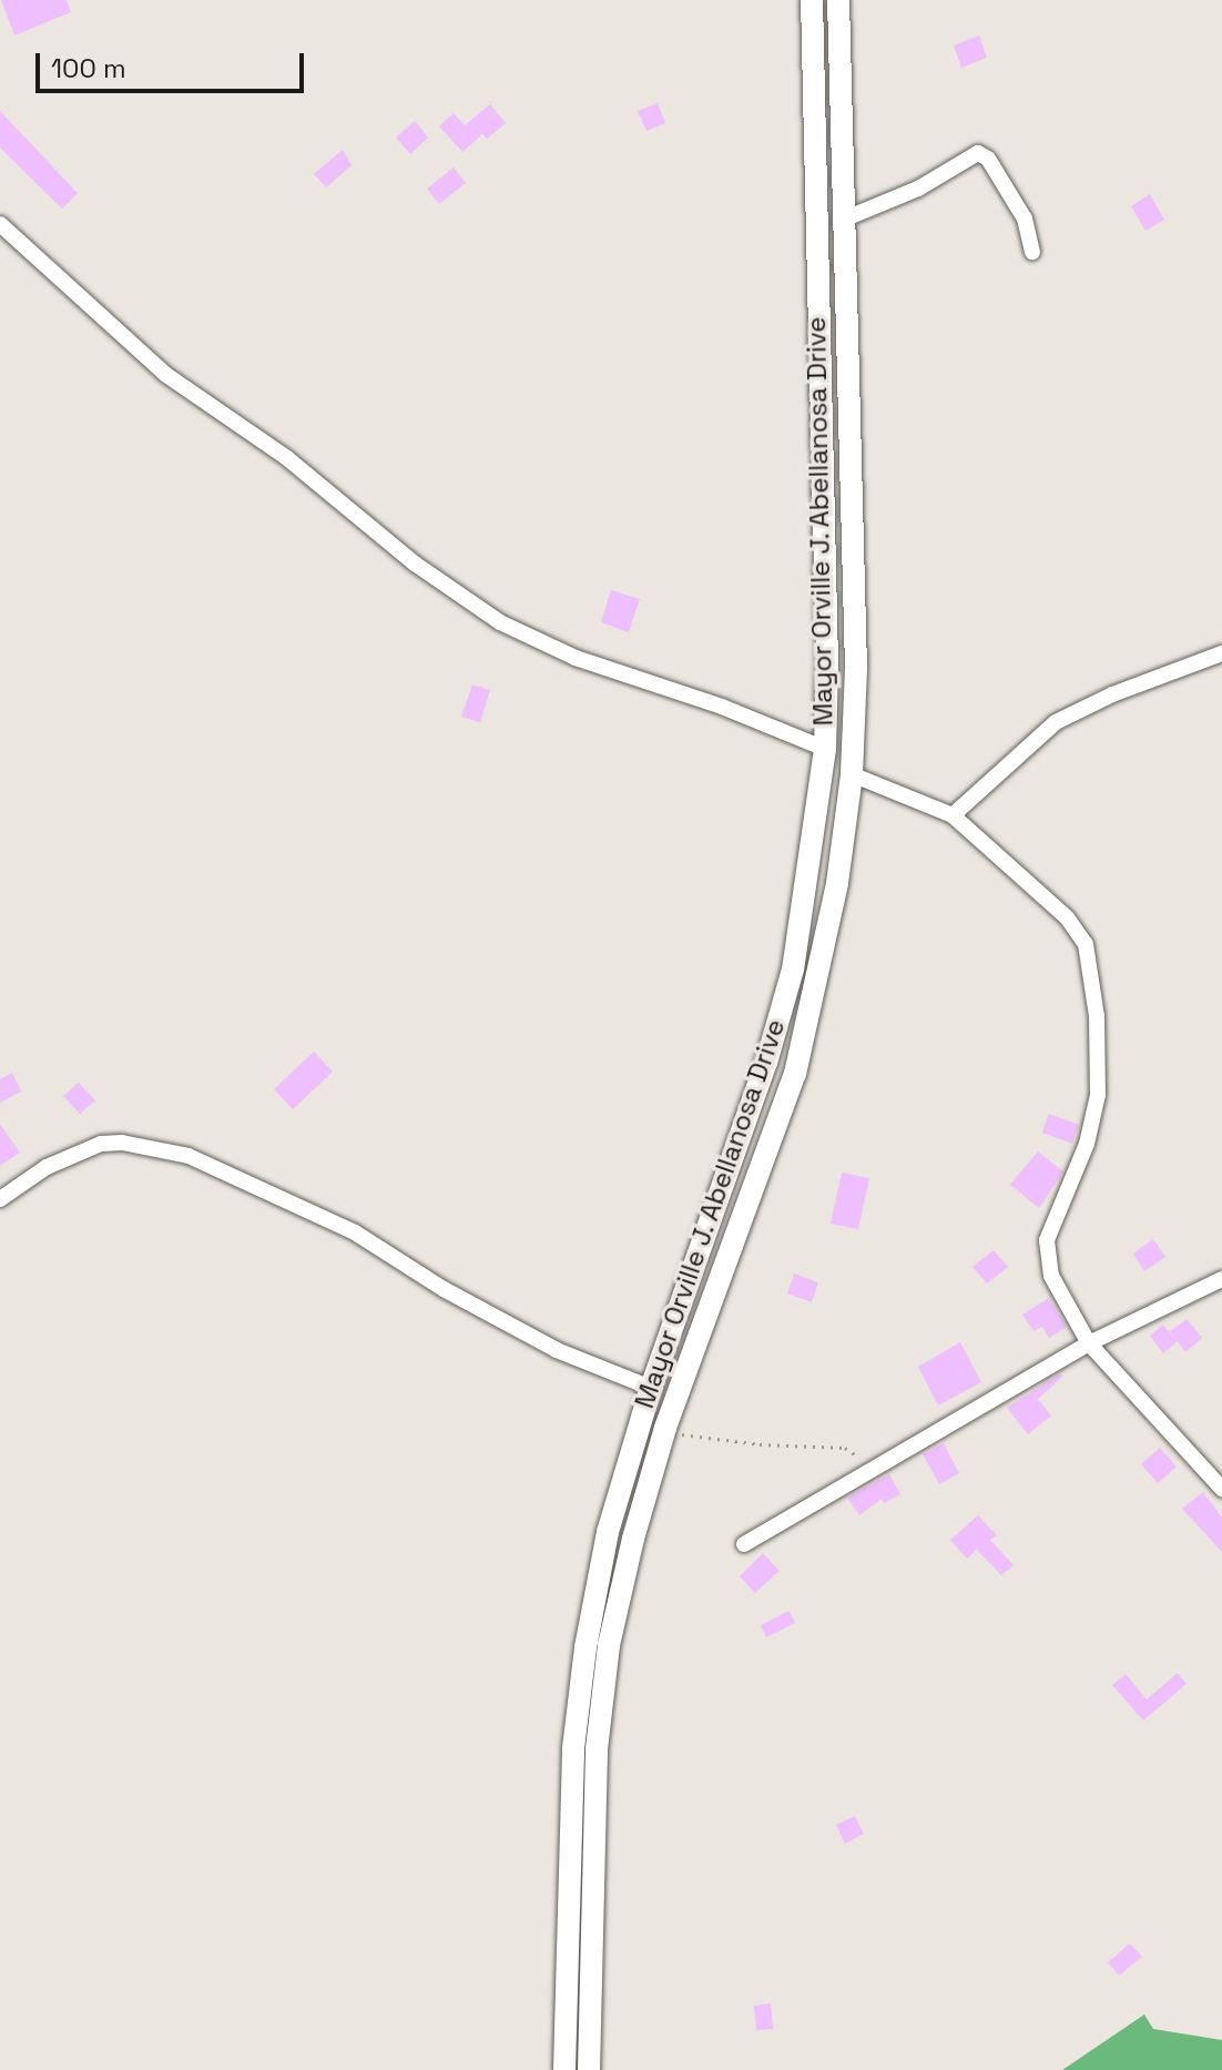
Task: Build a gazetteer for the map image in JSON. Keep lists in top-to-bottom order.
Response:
{
  "streets": {
    "main road": ["Mayor Orville J. Abellanosa Drive"]
  },
  "scale_bar": "100 m"
}
